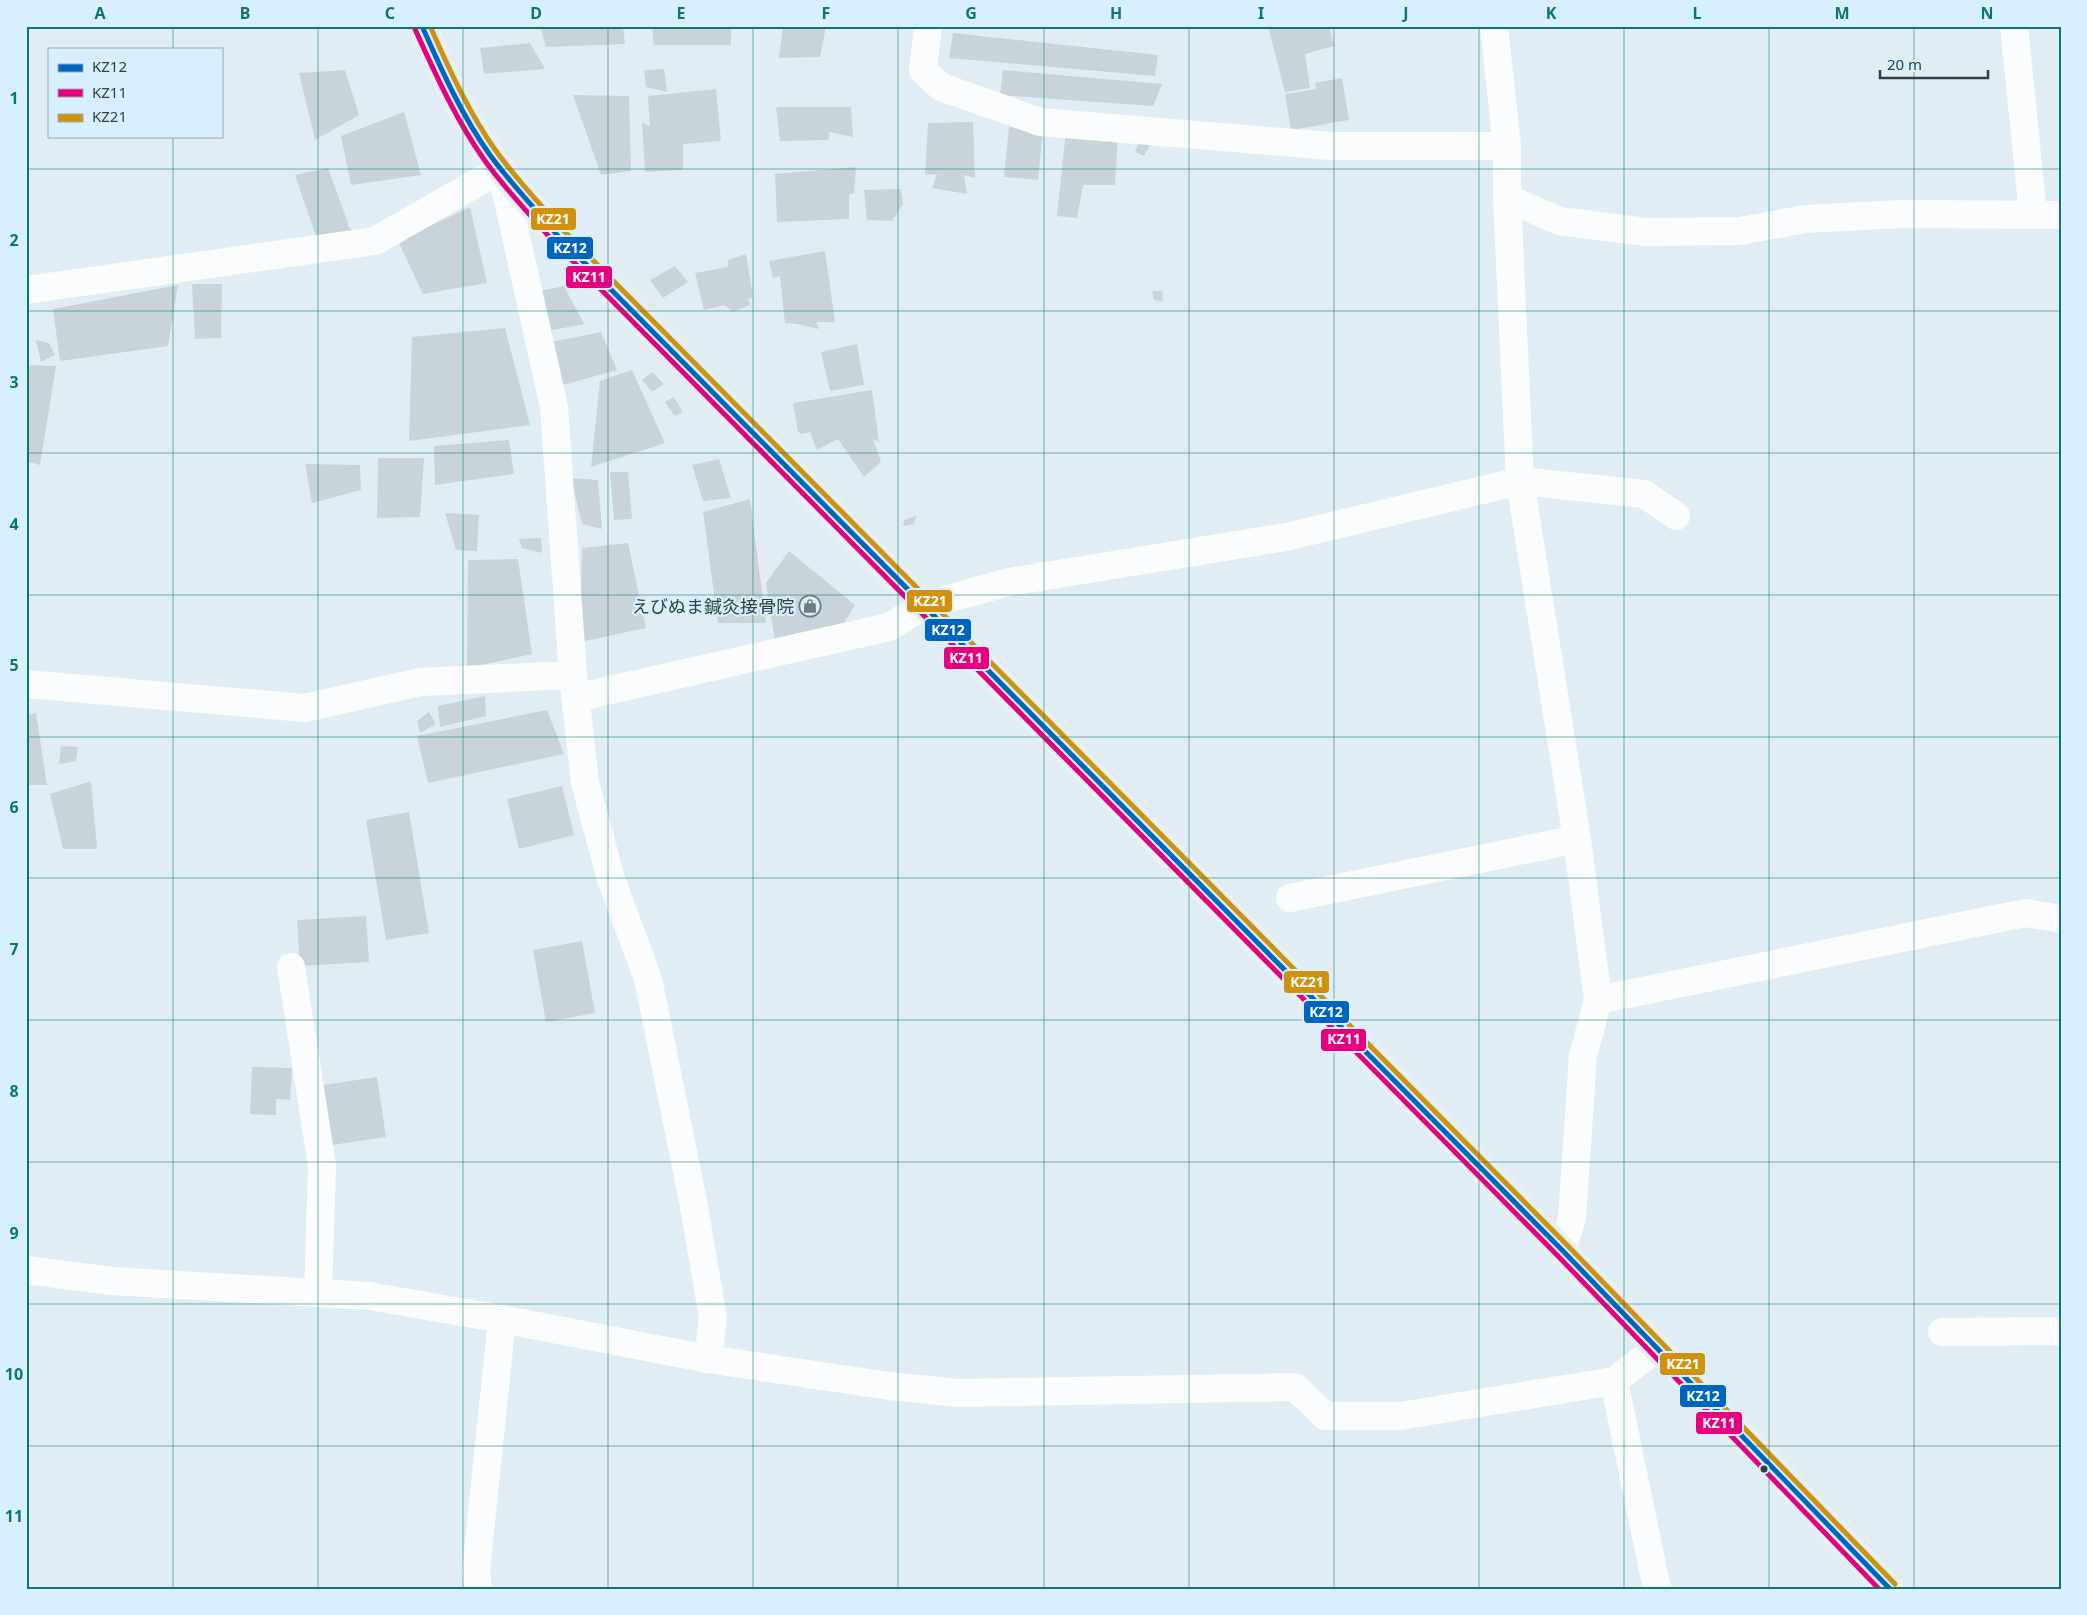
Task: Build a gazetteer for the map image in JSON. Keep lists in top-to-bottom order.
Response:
{
  "places": {
    "shop": ["えびぬま鍼灸接骨院"]
  },
  "lines": ["transit line KZ12", "transit line KZ21", "transit line KZ11"],
  "legend": ["KZ12", "KZ11", "KZ21"],
  "scale_bar": "20 m",
  "grid": {
    "columns": [
      "A",
      "B",
      "C",
      "D",
      "E",
      "F",
      "G",
      "H",
      "I",
      "J",
      "K",
      "L",
      "M",
      "N"
    ],
    "rows": [
      "1",
      "2",
      "3",
      "4",
      "5",
      "6",
      "7",
      "8",
      "9",
      "10",
      "11"
    ]
  }
}
